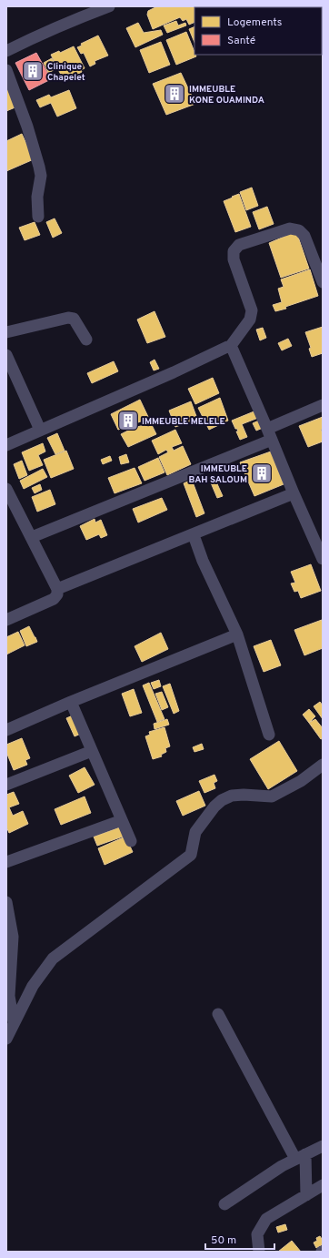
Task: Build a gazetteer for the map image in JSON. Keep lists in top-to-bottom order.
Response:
{
  "places": {
    "building": [
      "Clinique Chapelet",
      "IMMEUBLE KONE OUAMINDA",
      "IMMEUBLE MELELE",
      "IMMEUBLE BAH SALOUM"
    ]
  },
  "legend": ["Logements", "Santé"],
  "scale_bar": "50 m"
}
